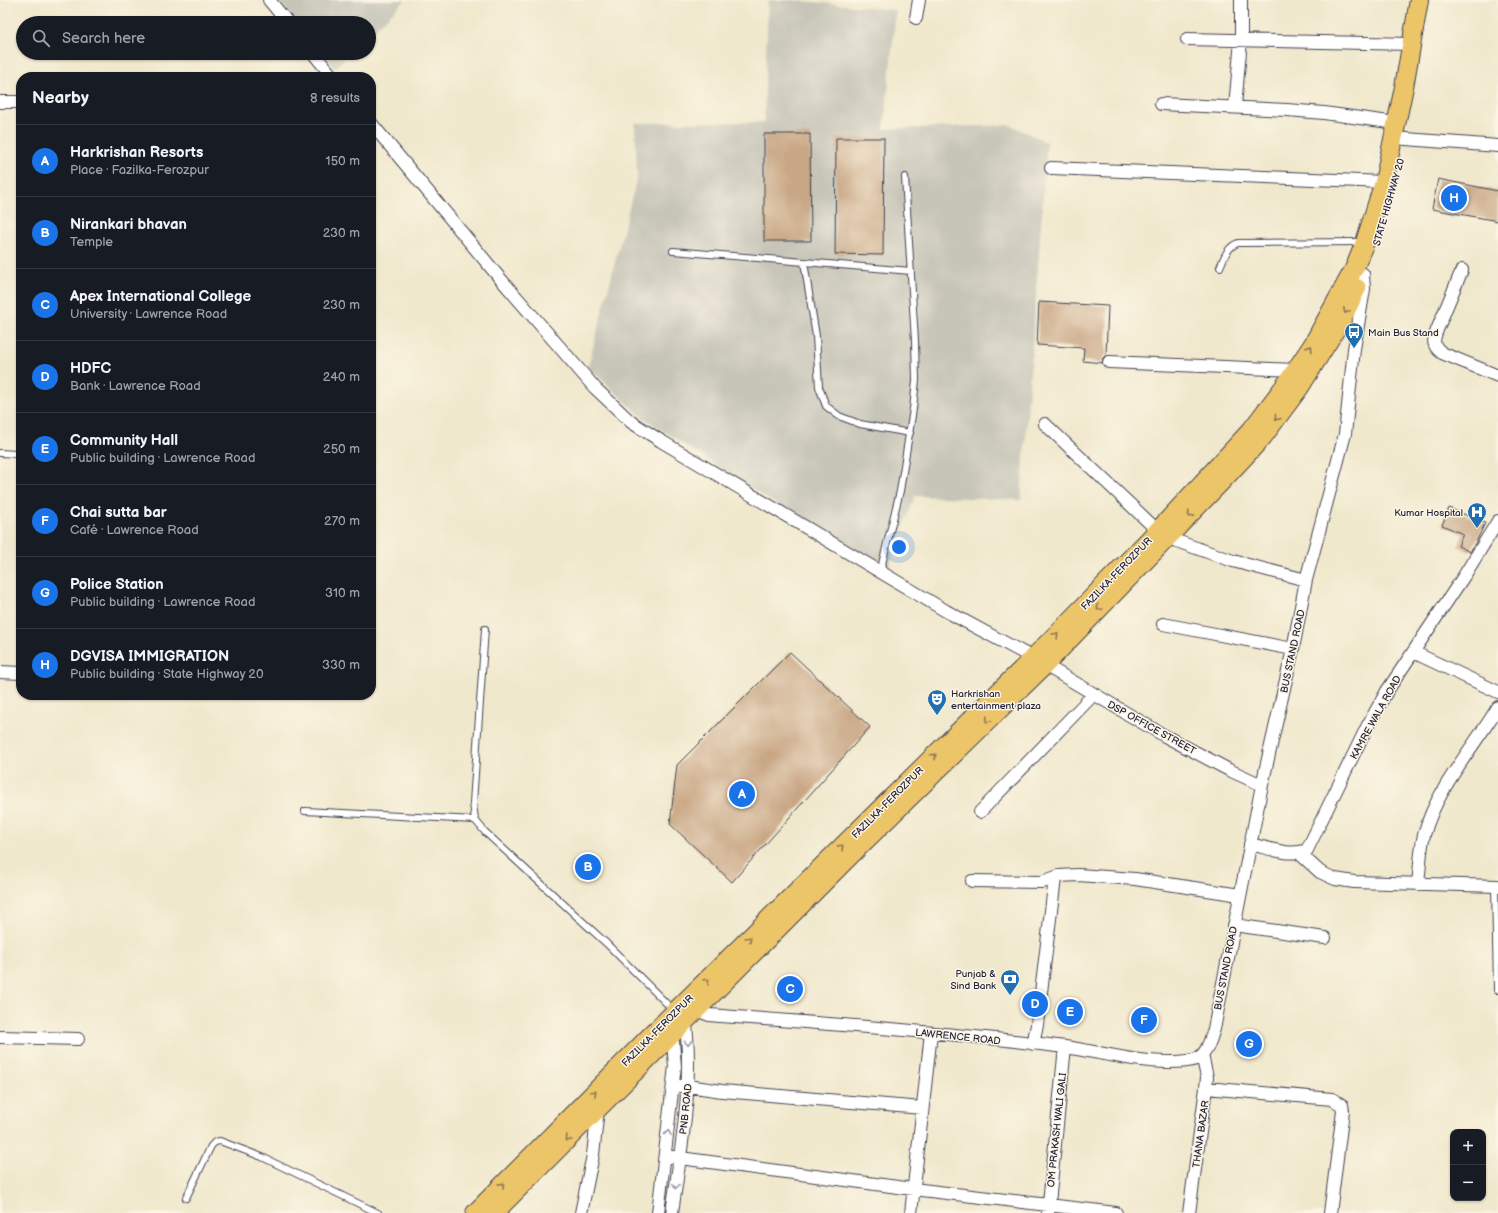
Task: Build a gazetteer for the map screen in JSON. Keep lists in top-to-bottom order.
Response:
{
  "streets": {
    "main road": ["STATE HIGHWAY 20", "FAZILKA-FEROZPUR"],
    "street": [
      "BUS STAND ROAD",
      "KAMRE WALA ROAD",
      "DSP OFFICE STREET",
      "LAWRENCE ROAD",
      "PNB ROAD",
      "OM PRAKASH WALI GALI",
      "THANA BAZAR"
    ]
  },
  "crossings": [
    ["STATE HIGHWAY 20", "FAZILKA-FEROZPUR"],
    ["STATE HIGHWAY 20", "BUS STAND ROAD"],
    ["FAZILKA-FEROZPUR", "DSP OFFICE STREET"],
    ["FAZILKA-FEROZPUR", "LAWRENCE ROAD"],
    ["FAZILKA-FEROZPUR", "PNB ROAD"],
    ["BUS STAND ROAD", "DSP OFFICE STREET"],
    ["BUS STAND ROAD", "LAWRENCE ROAD"],
    ["BUS STAND ROAD", "THANA BAZAR"],
    ["LAWRENCE ROAD", "PNB ROAD"],
    ["LAWRENCE ROAD", "OM PRAKASH WALI GALI"],
    ["LAWRENCE ROAD", "THANA BAZAR"]
  ],
  "places": {
    "bus stop": ["Main Bus Stand"],
    "hospital": ["Kumar Hospital"],
    "theatre": ["Harkrishan entertainment plaza"],
    "bank": ["Punjab & Sind Bank"]
  },
  "page": {
    "search": "Search here",
    "heading": ["Nearby", "8 results"],
    "list": [
      {
        "mark": "A",
        "name": "Harkrishan Resorts",
        "note": "Place · Fazilka-Ferozpur",
        "value": "150 m"
      },
      {
        "mark": "B",
        "name": "Nirankari bhavan",
        "note": "Temple",
        "value": "230 m"
      },
      {
        "mark": "C",
        "name": "Apex International College",
        "note": "University · Lawrence Road",
        "value": "230 m"
      },
      {
        "mark": "D",
        "name": "HDFC",
        "note": "Bank · Lawrence Road",
        "value": "240 m"
      },
      {
        "mark": "E",
        "name": "Community Hall",
        "note": "Public building · Lawrence Road",
        "value": "250 m"
      },
      {
        "mark": "F",
        "name": "Chai sutta bar",
        "note": "Café · Lawrence Road",
        "value": "270 m"
      },
      {
        "mark": "G",
        "name": "Police Station",
        "note": "Public building · Lawrence Road",
        "value": "310 m"
      },
      {
        "mark": "H",
        "name": "DGVISA IMMIGRATION",
        "note": "Public building · State Highway 20",
        "value": "330 m"
      }
    ],
    "pins": [
      "H",
      "A",
      "B",
      "C",
      "D",
      "E",
      "F",
      "G"
    ],
    "map_buttons": ["+", "−"]
  }
}
